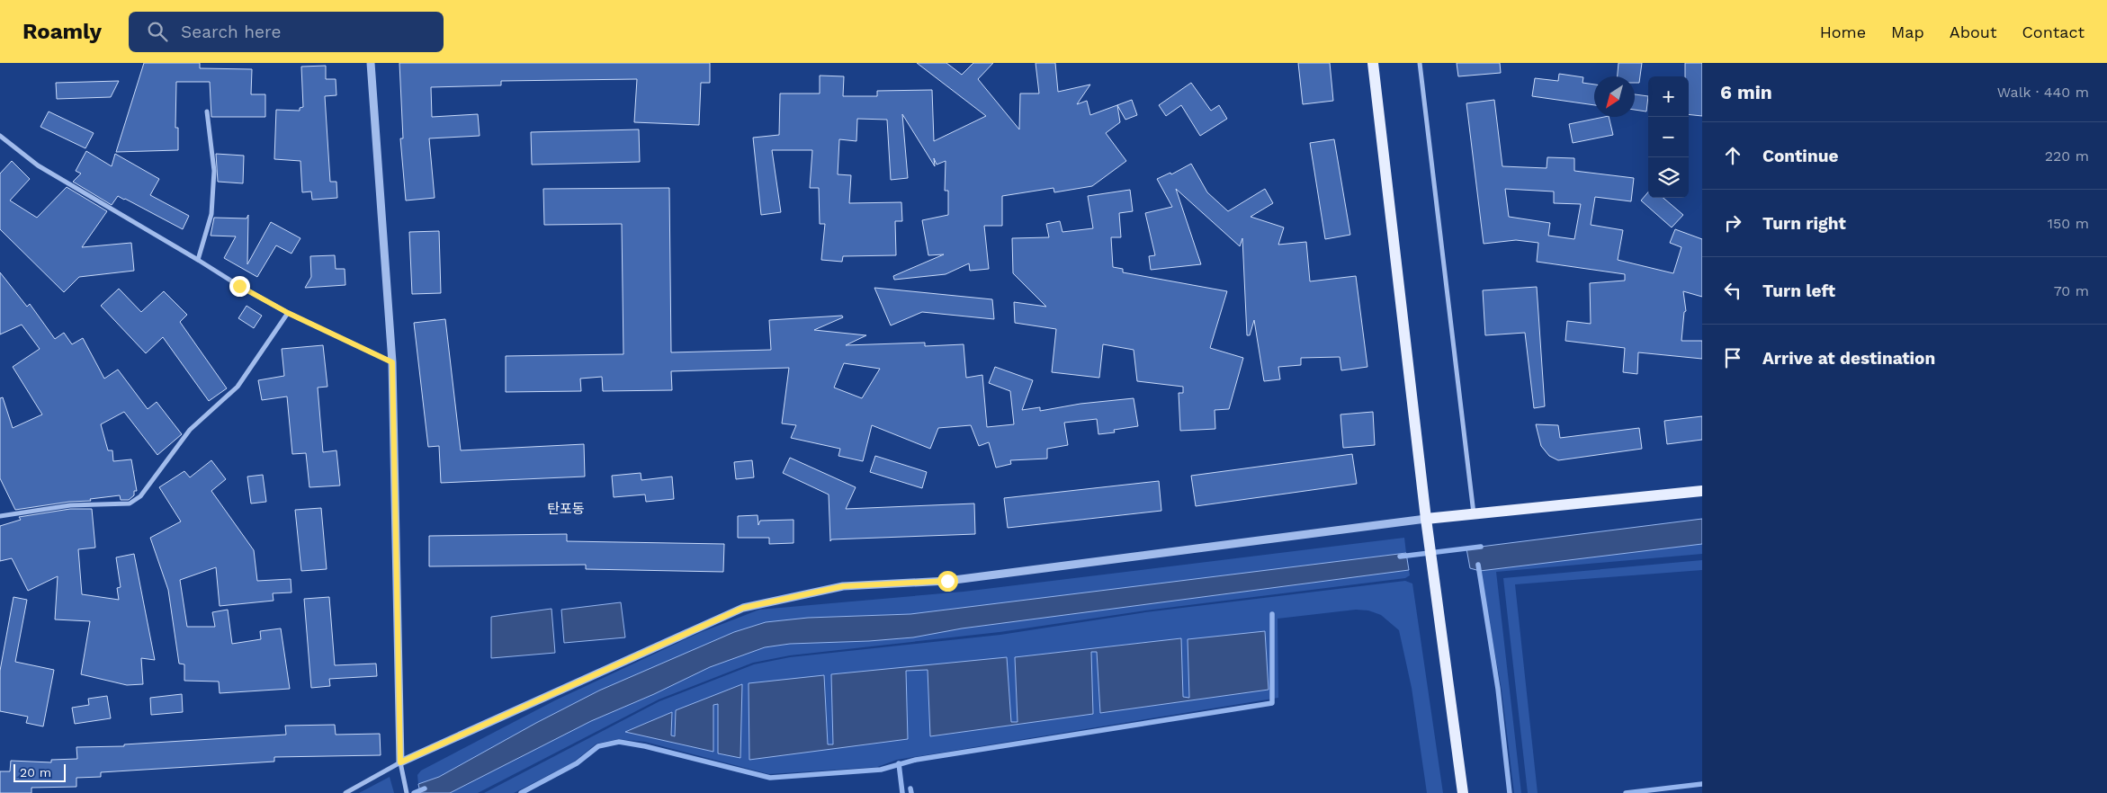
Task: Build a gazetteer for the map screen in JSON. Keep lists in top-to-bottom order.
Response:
{
  "districts": ["탄포동"],
  "scale_bar": "20 m",
  "north": "bottom left",
  "page": {
    "header": "Roamly",
    "search": "Search here",
    "nav": [
      "Home",
      "Map",
      "About",
      "Contact"
    ],
    "heading": ["6 min", "Walk · 440 m"],
    "map_buttons": ["+", "−"],
    "list": [
      ["Continue", "220 m"],
      ["Turn right", "150 m"],
      ["Turn left", "70 m"],
      "Arrive at destination"
    ],
    "scale": "20 m"
  }
}
